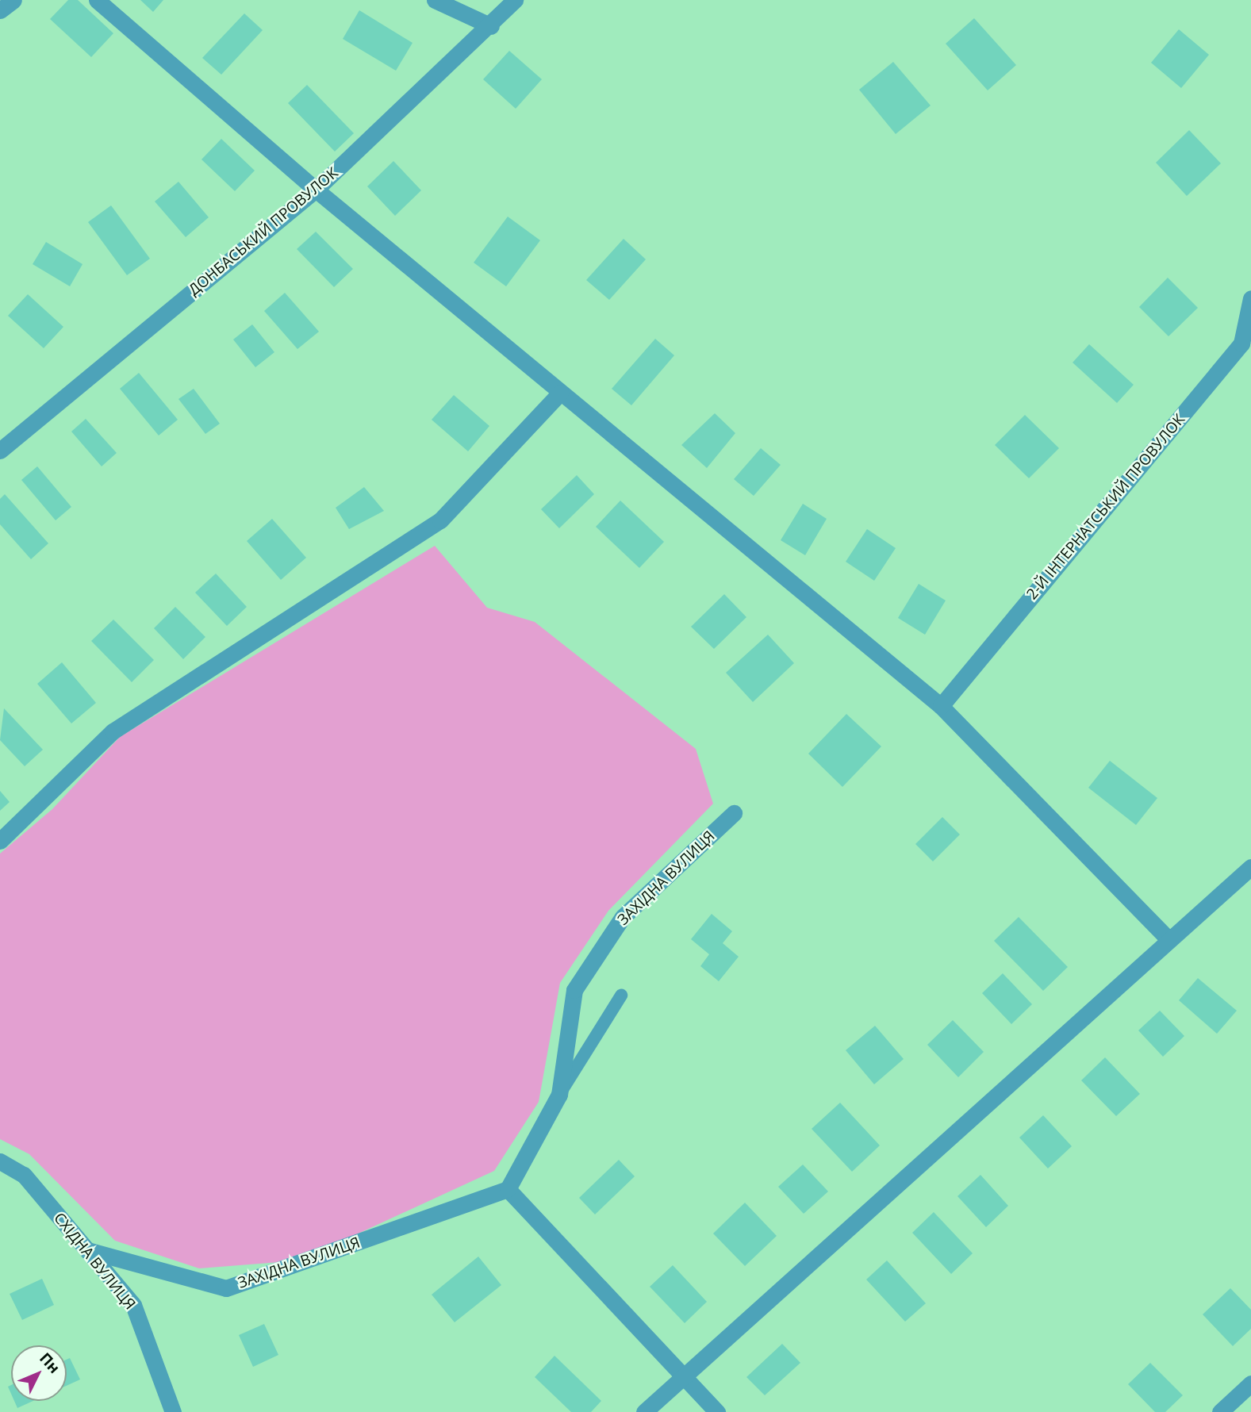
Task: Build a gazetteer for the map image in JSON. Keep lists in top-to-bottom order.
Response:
{
  "streets": {
    "street": [
      "ДОНБАСЬКИЙ ПРОВУЛОК",
      "2-Й ІНТЕРНАТСЬКИЙ ПРОВУЛОК",
      "ЗАХІДНА ВУЛИЦЯ",
      "СХІДНА ВУЛИЦЯ"
    ]
  },
  "crossings": [
    ["ЗАХІДНА ВУЛИЦЯ", "СХІДНА ВУЛИЦЯ"]
  ],
  "north": "top right"
}
